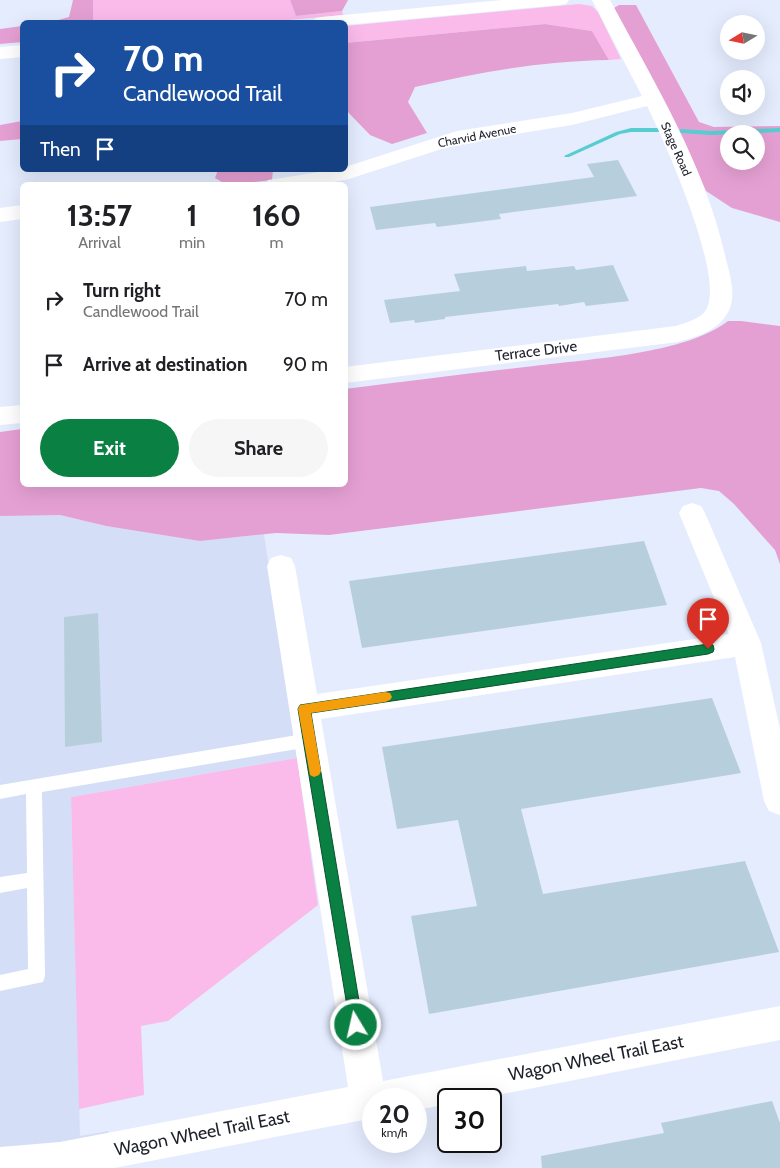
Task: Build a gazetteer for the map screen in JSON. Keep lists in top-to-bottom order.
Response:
{
  "streets": {
    "street": [
      "Charvid Avenue",
      "Stage Road",
      "Terrace Drive",
      "Wagon Wheel Trail East"
    ]
  },
  "crossings": [
    ["Charvid Avenue", "Stage Road"],
    ["Stage Road", "Terrace Drive"]
  ],
  "north": "left",
  "page": {
    "turn": ["70 m", "Candlewood Trail"],
    "then": "Then",
    "eta": [
      "13:57",
      "Arrival",
      "1",
      "min",
      "160",
      "m"
    ],
    "list": [
      {
        "name": "Turn right",
        "note": "Candlewood Trail",
        "value": "70 m"
      },
      {
        "name": "Arrive at destination",
        "value": "90 m"
      }
    ],
    "buttons": ["Exit", "Share"],
    "speed": "20 km/h",
    "limit": "30"
  }
}
